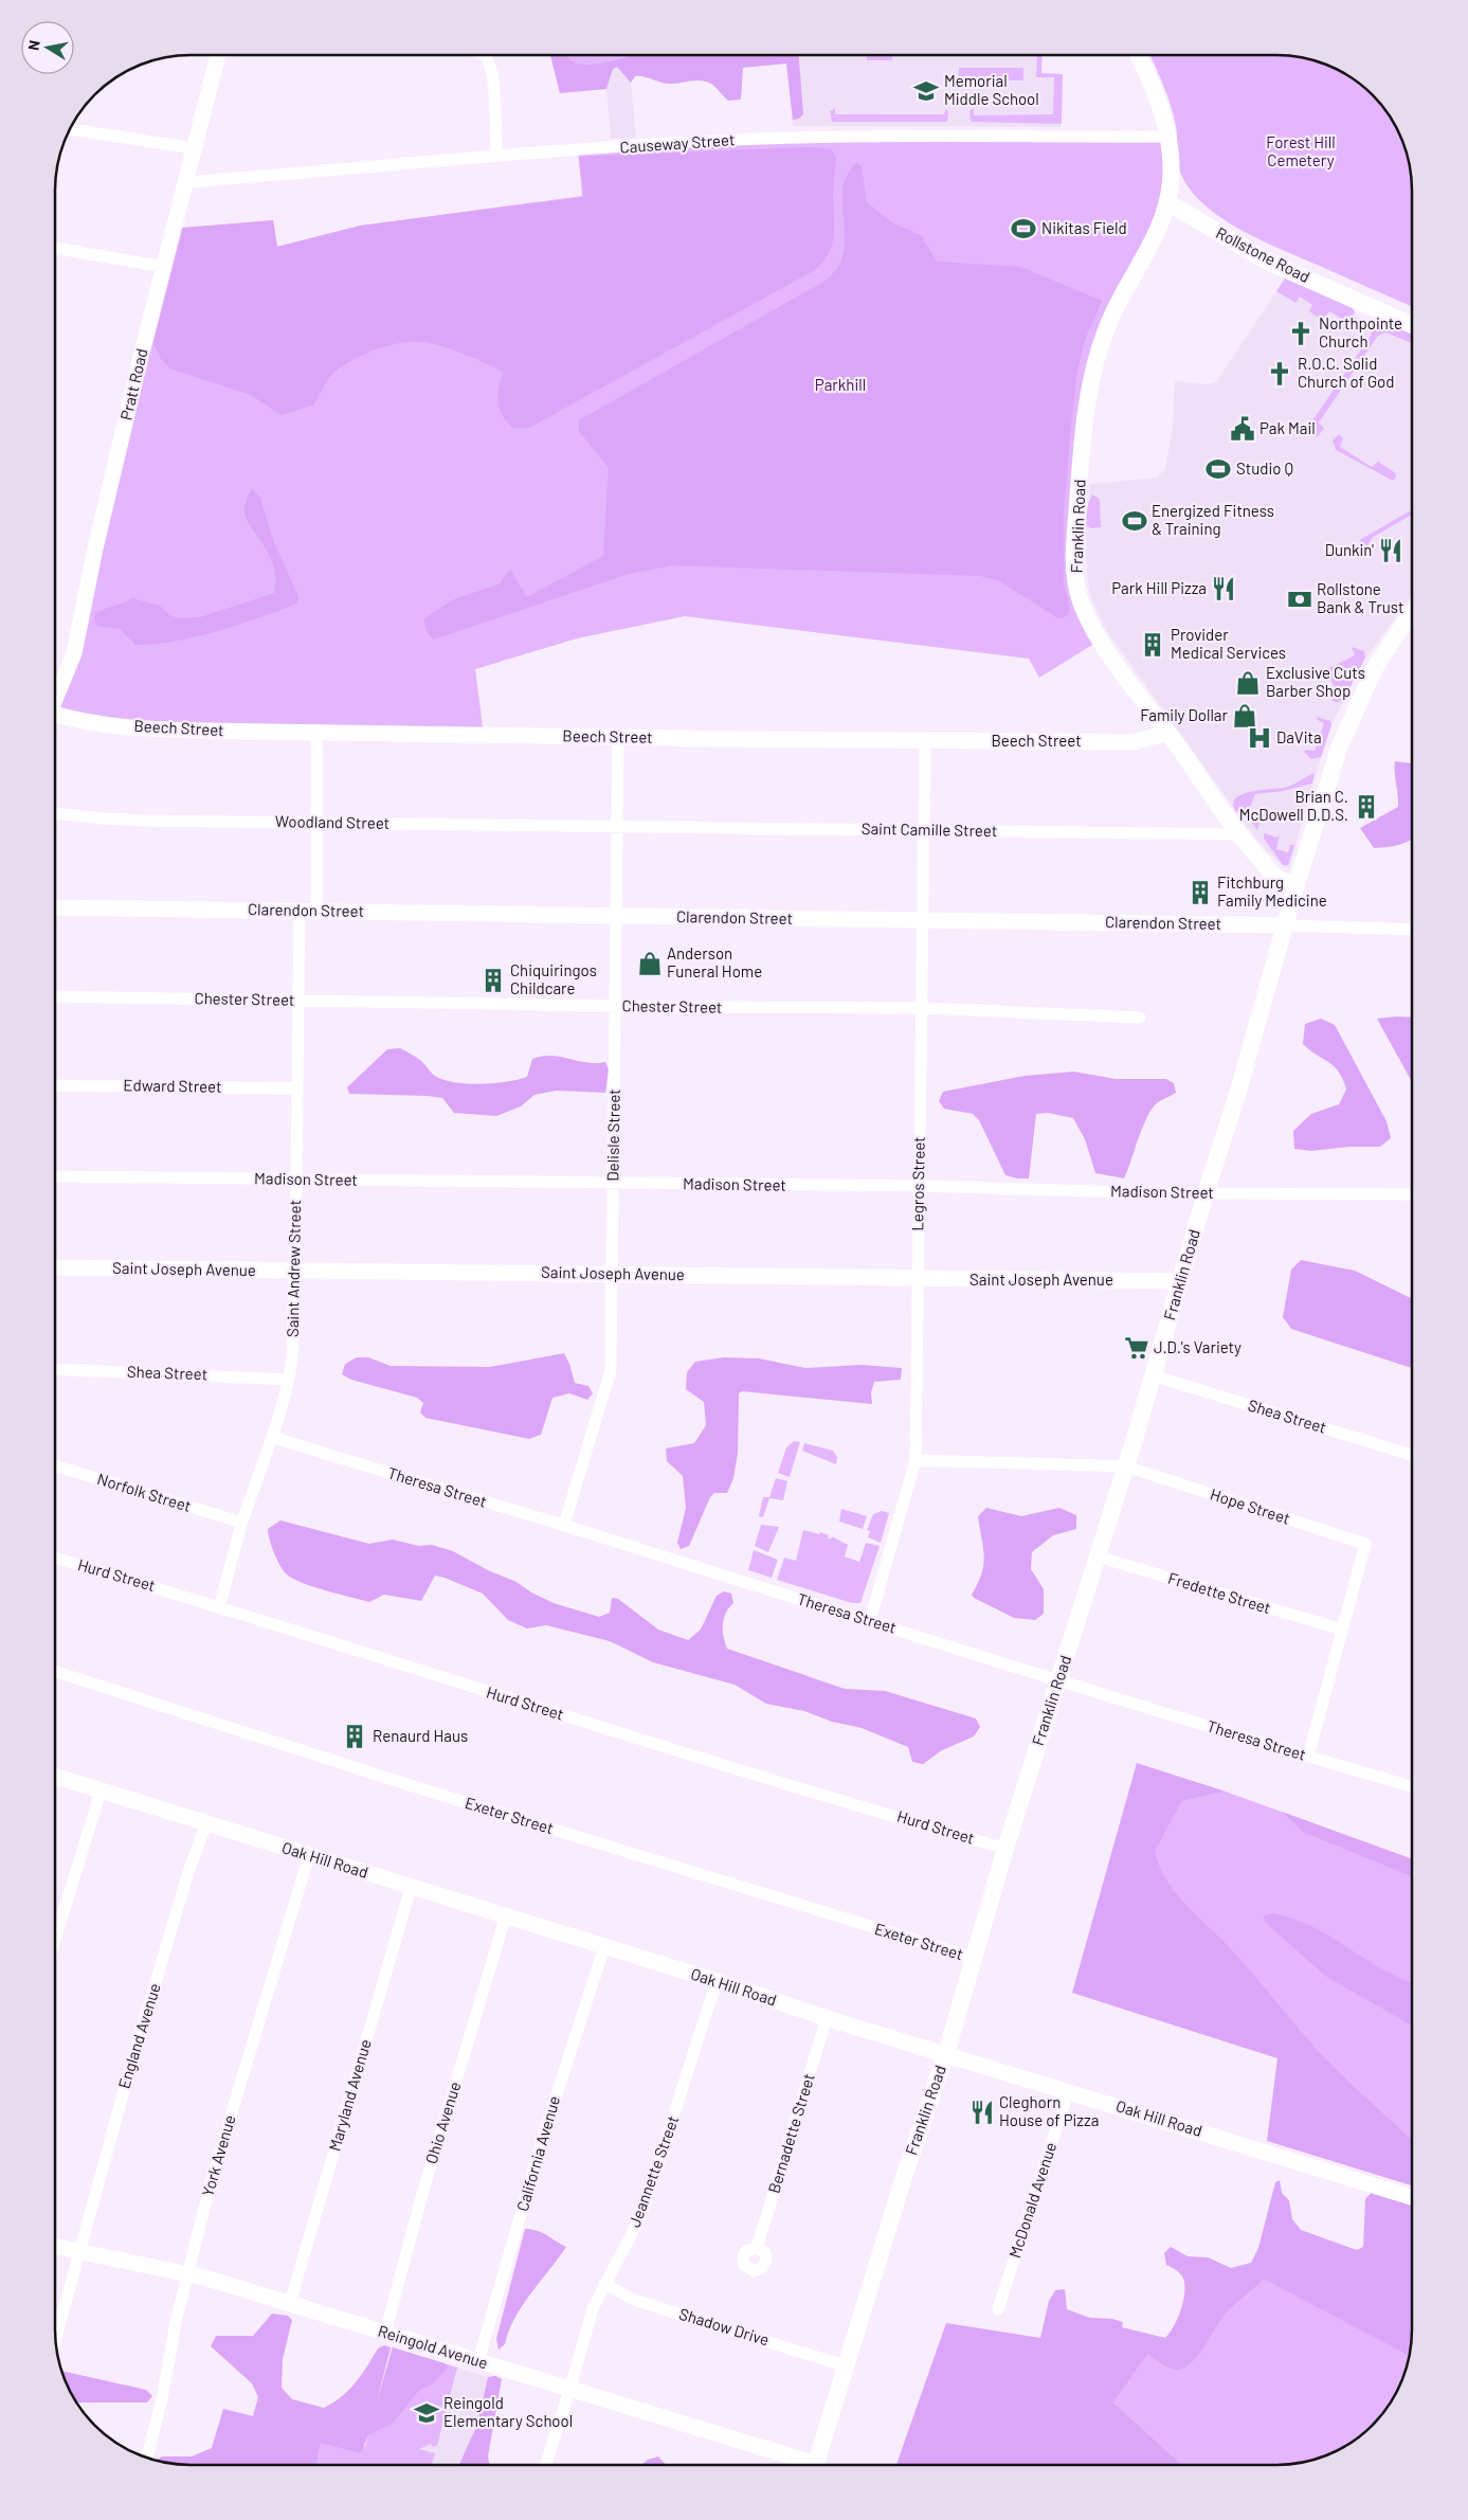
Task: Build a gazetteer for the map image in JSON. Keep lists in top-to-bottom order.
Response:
{
  "streets": {
    "main road": ["Rollstone Road", "Franklin Road"],
    "street": [
      "Causeway Street",
      "Pratt Road",
      "Beech Street",
      "Woodland Street",
      "Saint Camille Street",
      "Clarendon Street",
      "Chester Street",
      "Edward Street",
      "Delisle Street",
      "Madison Street",
      "Legros Street",
      "Saint Andrew Street",
      "Saint Joseph Avenue",
      "Shea Street",
      "Theresa Street",
      "Norfolk Street",
      "Hope Street",
      "Hurd Street",
      "Fredette Street",
      "Exeter Street",
      "Oak Hill Road",
      "England Avenue",
      "Maryland Avenue",
      "Ohio Avenue",
      "Bernadette Street",
      "California Avenue",
      "York Avenue",
      "Jeannette Street",
      "McDonald Avenue",
      "Shadow Drive",
      "Reingold Avenue"
    ]
  },
  "crossings": [
    ["Causeway Street", "Pratt Road"],
    ["Rollstone Road", "Franklin Road"],
    ["Franklin Road", "Beech Street"],
    ["Franklin Road", "Saint Camille Street"],
    ["Franklin Road", "Clarendon Street"],
    ["Franklin Road", "Madison Street"],
    ["Franklin Road", "Saint Joseph Avenue"],
    ["Franklin Road", "Shea Street"],
    ["Franklin Road", "Theresa Street"],
    ["Franklin Road", "Hope Street"],
    ["Franklin Road", "Hurd Street"],
    ["Franklin Road", "Fredette Street"],
    ["Franklin Road", "Exeter Street"],
    ["Franklin Road", "Oak Hill Road"],
    ["Franklin Road", "Shadow Drive"],
    ["Beech Street", "Delisle Street"],
    ["Beech Street", "Legros Street"],
    ["Woodland Street", "Saint Camille Street"],
    ["Woodland Street", "Delisle Street"],
    ["Saint Camille Street", "Delisle Street"],
    ["Saint Camille Street", "Legros Street"],
    ["Clarendon Street", "Delisle Street"],
    ["Clarendon Street", "Legros Street"],
    ["Clarendon Street", "Saint Andrew Street"],
    ["Chester Street", "Delisle Street"],
    ["Chester Street", "Legros Street"],
    ["Chester Street", "Saint Andrew Street"],
    ["Edward Street", "Saint Andrew Street"],
    ["Delisle Street", "Madison Street"],
    ["Delisle Street", "Saint Joseph Avenue"],
    ["Delisle Street", "Theresa Street"],
    ["Madison Street", "Legros Street"],
    ["Madison Street", "Saint Andrew Street"],
    ["Legros Street", "Saint Joseph Avenue"],
    ["Legros Street", "Theresa Street"],
    ["Legros Street", "Hope Street"],
    ["Saint Andrew Street", "Saint Joseph Avenue"],
    ["Saint Andrew Street", "Shea Street"],
    ["Saint Andrew Street", "Theresa Street"],
    ["Saint Andrew Street", "Norfolk Street"],
    ["Saint Andrew Street", "Hurd Street"],
    ["Theresa Street", "Hope Street"],
    ["Hope Street", "Fredette Street"],
    ["Oak Hill Road", "England Avenue"],
    ["Oak Hill Road", "Maryland Avenue"],
    ["Oak Hill Road", "Ohio Avenue"],
    ["Oak Hill Road", "Bernadette Street"],
    ["Oak Hill Road", "California Avenue"],
    ["Oak Hill Road", "York Avenue"],
    ["Oak Hill Road", "Jeannette Street"],
    ["Oak Hill Road", "McDonald Avenue"],
    ["England Avenue", "Reingold Avenue"],
    ["Maryland Avenue", "Reingold Avenue"],
    ["Ohio Avenue", "Reingold Avenue"],
    ["California Avenue", "Reingold Avenue"],
    ["York Avenue", "Reingold Avenue"],
    ["Jeannette Street", "Shadow Drive"],
    ["Jeannette Street", "Reingold Avenue"]
  ],
  "parks": ["Forest Hill Cemetery", "Parkhill"],
  "places": {
    "school or university": ["Memorial Middle School", "Reingold Elementary School"],
    "sports": ["Nikitas Field", "Studio Q", "Energized Fitness & Training"],
    "church": ["Northpointe Church", "R.O.C. Solid Church of God"],
    "public building": ["Pak Mail"],
    "restaurant": ["Dunkin'", "Park Hill Pizza", "Cleghorn House of Pizza"],
    "bank": ["Rollstone Bank & Trust"],
    "building": [
      "Provider Medical Services",
      "Brian C. McDowell D.D.S.",
      "Fitchburg Family Medicine",
      "Chiquiringos Childcare",
      "Renaurd Haus"
    ],
    "shop": ["Exclusive Cuts Barber Shop", "Family Dollar", "Anderson Funeral Home"],
    "hospital": ["DaVita"],
    "supermarket": ["J.D.'s Variety"]
  },
  "north": "left"
}
